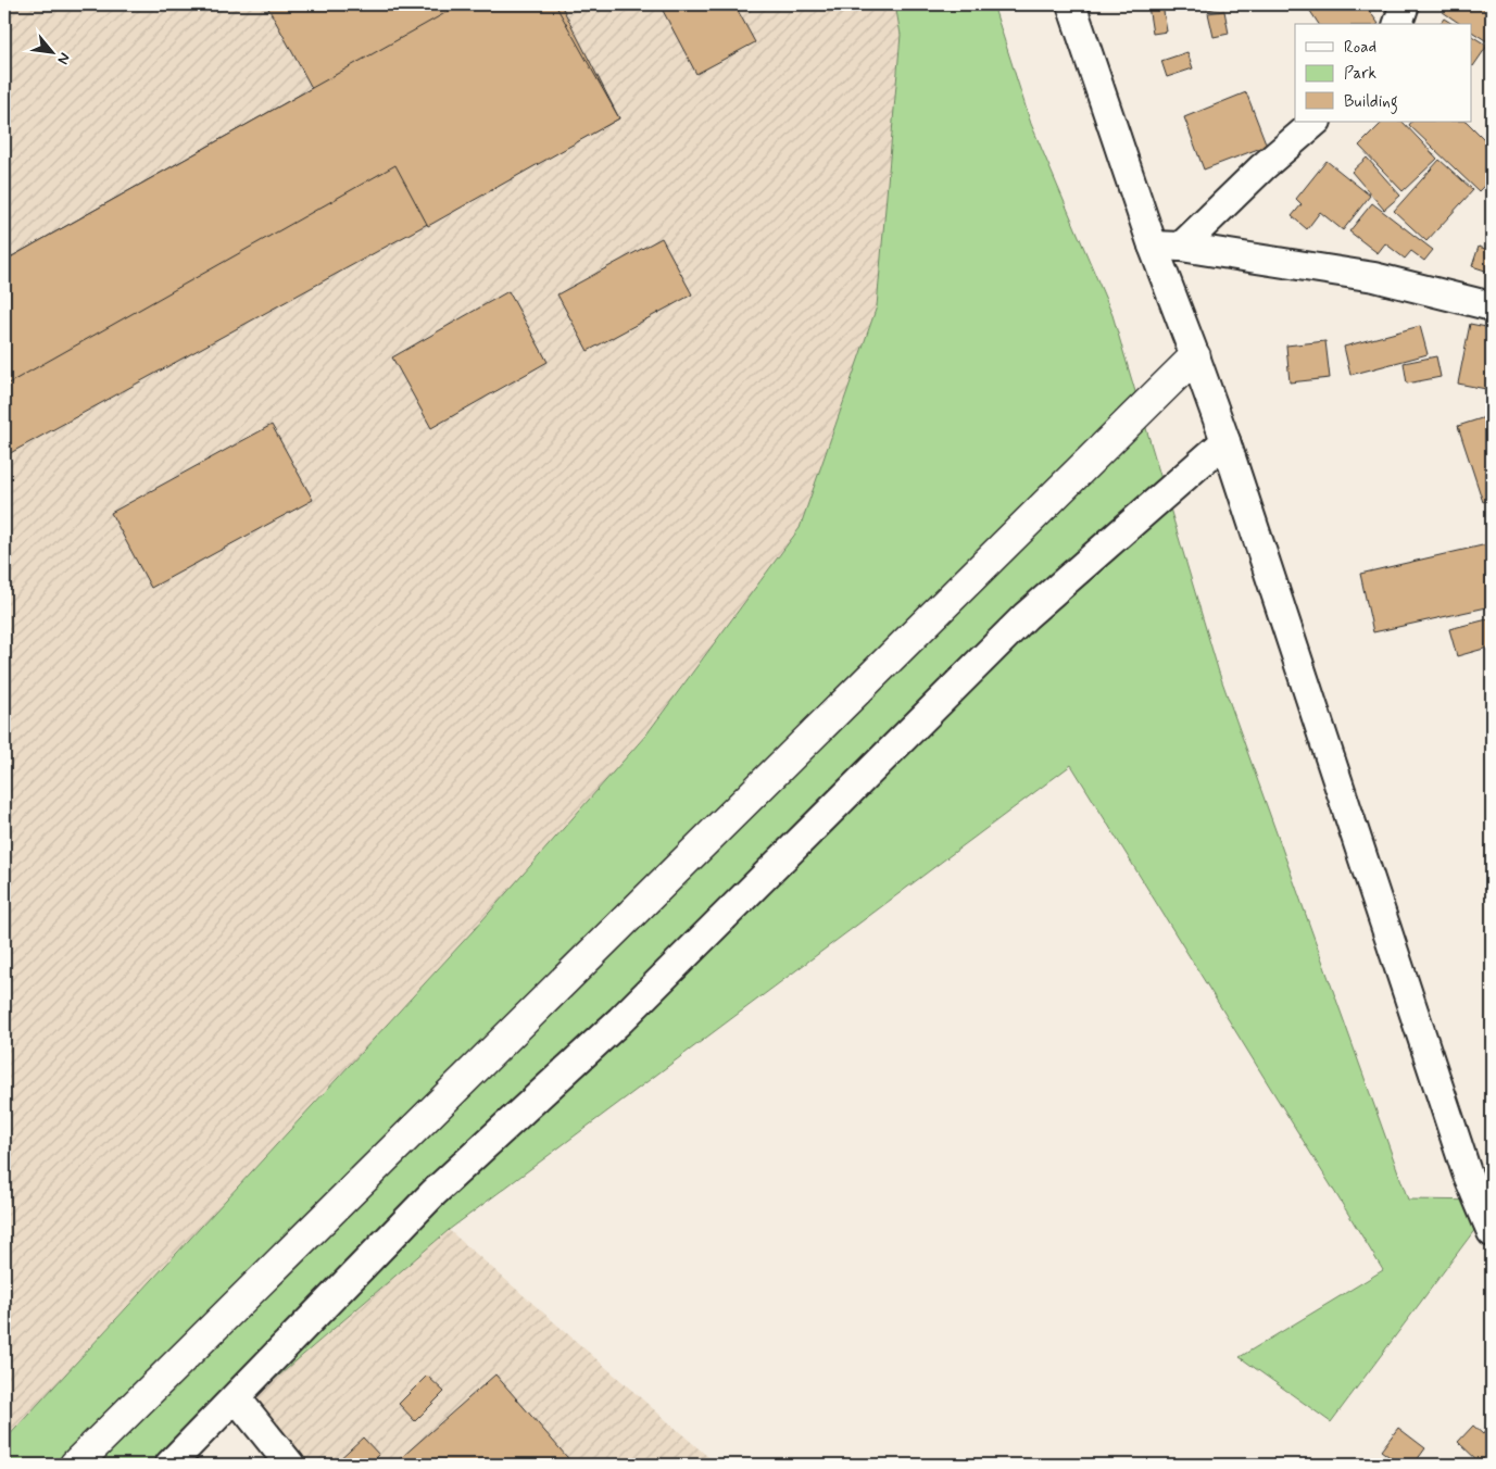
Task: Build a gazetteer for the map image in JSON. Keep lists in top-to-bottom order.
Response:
{
  "legend": ["Road", "Park", "Building"],
  "north": "bottom right"
}
